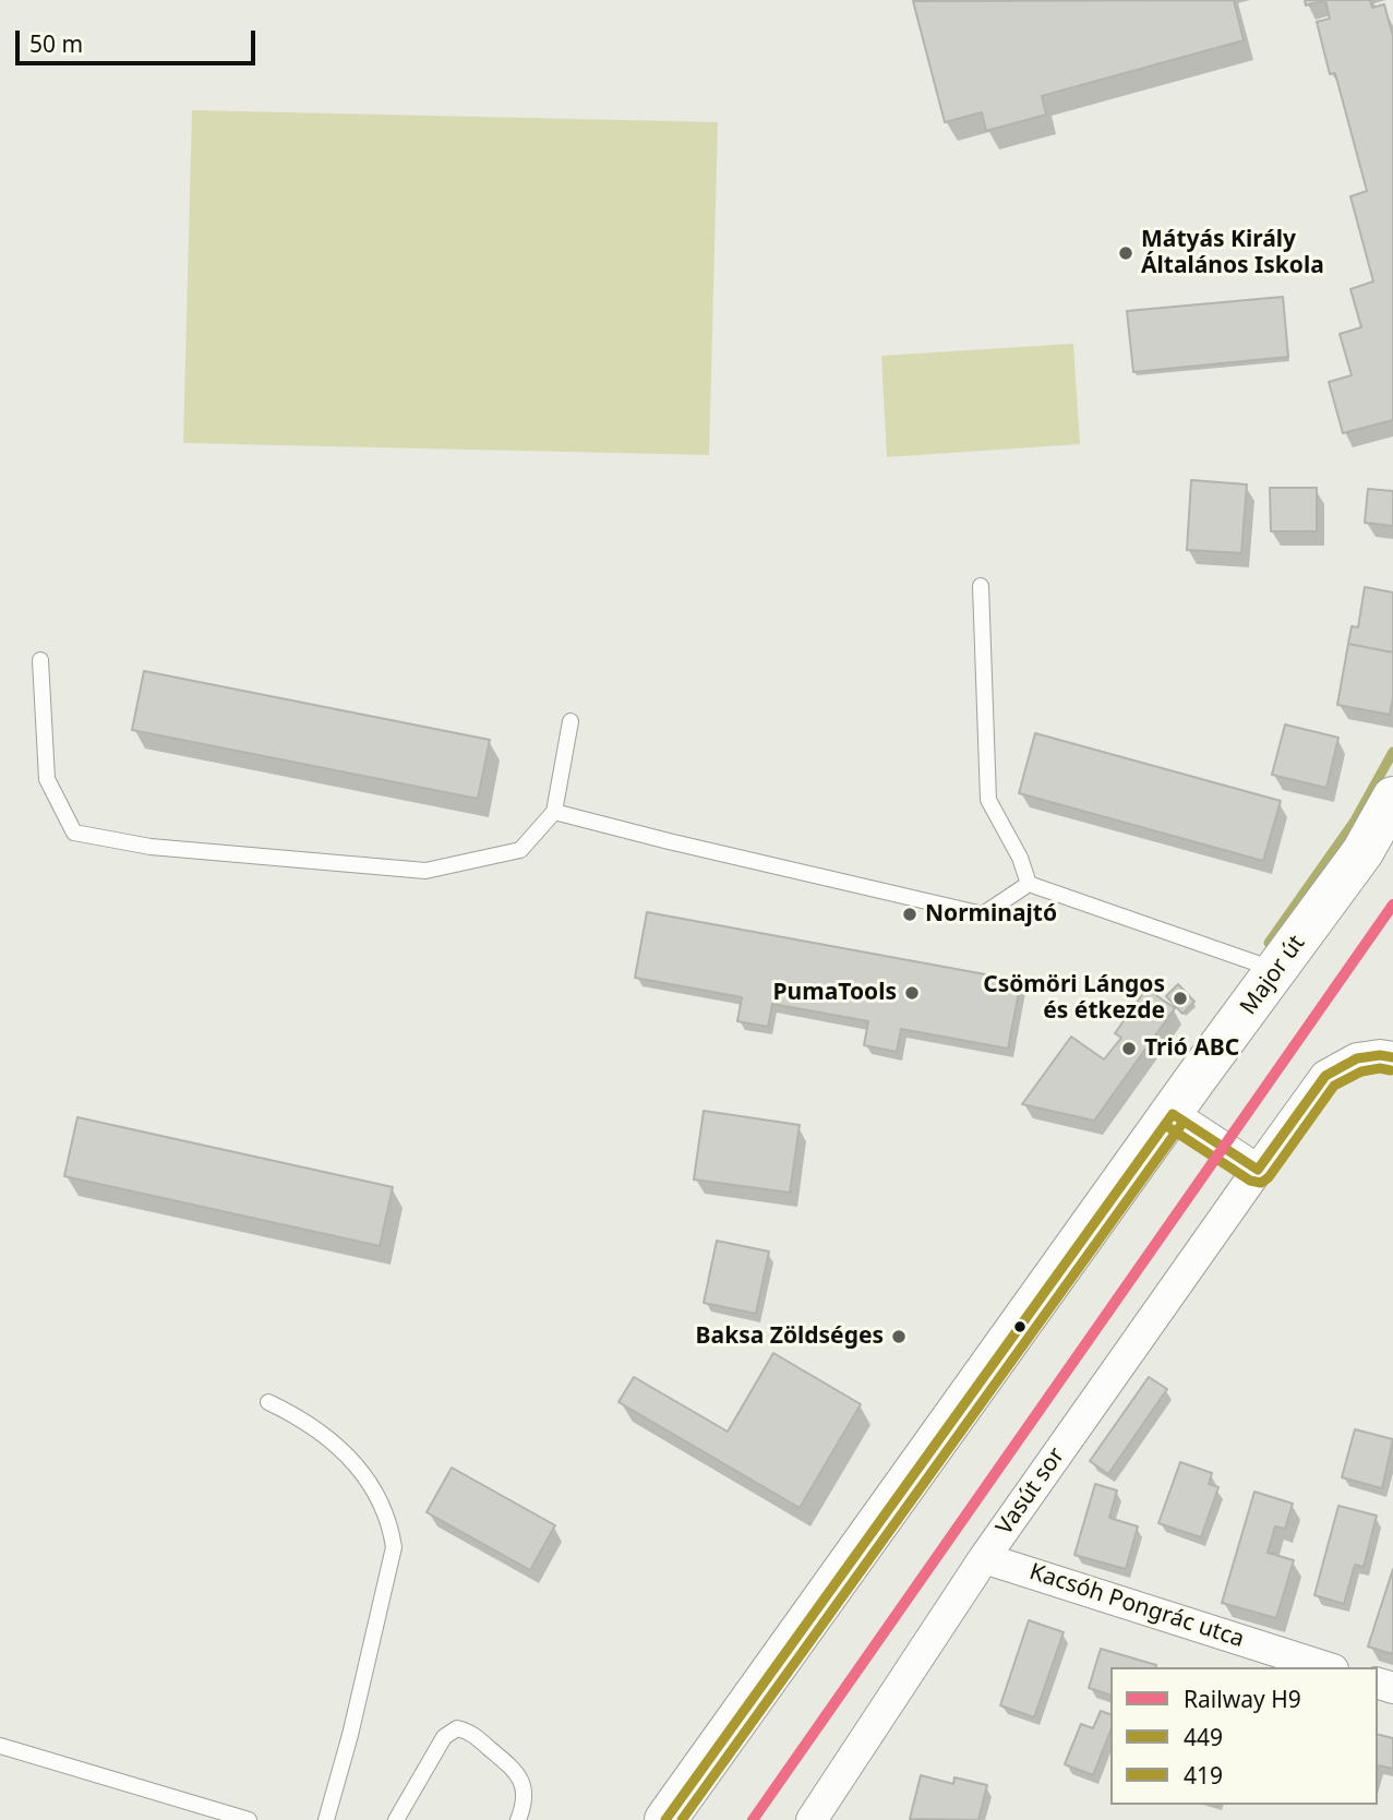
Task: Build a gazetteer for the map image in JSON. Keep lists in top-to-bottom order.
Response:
{
  "streets": {
    "street": ["Major út", "Vasút sor", "Kacsóh Pongrác utca"]
  },
  "crossings": [
    ["Vasút sor", "Kacsóh Pongrác utca"]
  ],
  "places": [
    "Mátyás Király Általános Iskola",
    "Norminajtó",
    "PumaTools",
    "Csömöri Lángos és étkezde",
    "Trió ABC",
    "Baksa Zöldséges"
  ],
  "lines": ["rail line H9", "transit line 449", "transit line 419"],
  "legend": ["Railway H9", "449", "419"],
  "scale_bar": "50 m"
}
